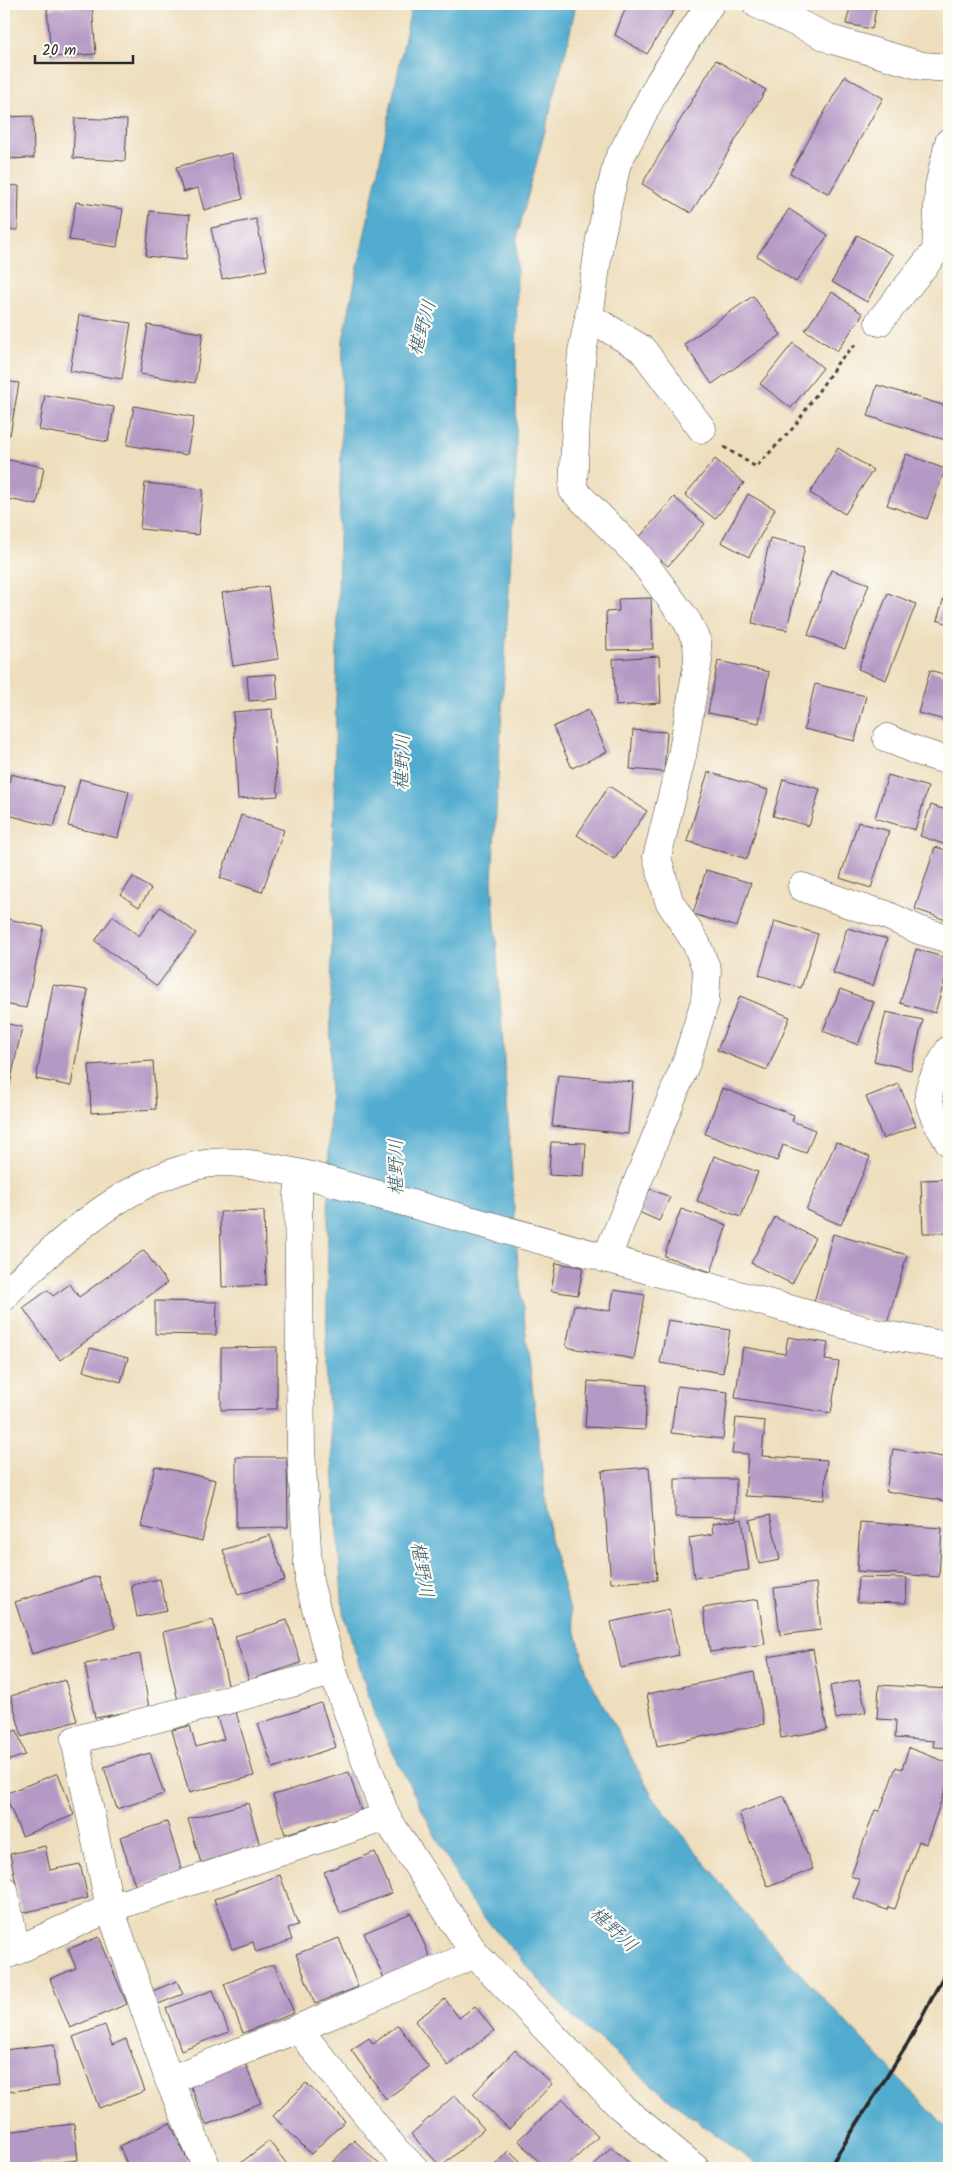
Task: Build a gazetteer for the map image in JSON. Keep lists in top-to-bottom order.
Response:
{
  "water": ["椹野川"],
  "scale_bar": "20 m"
}
